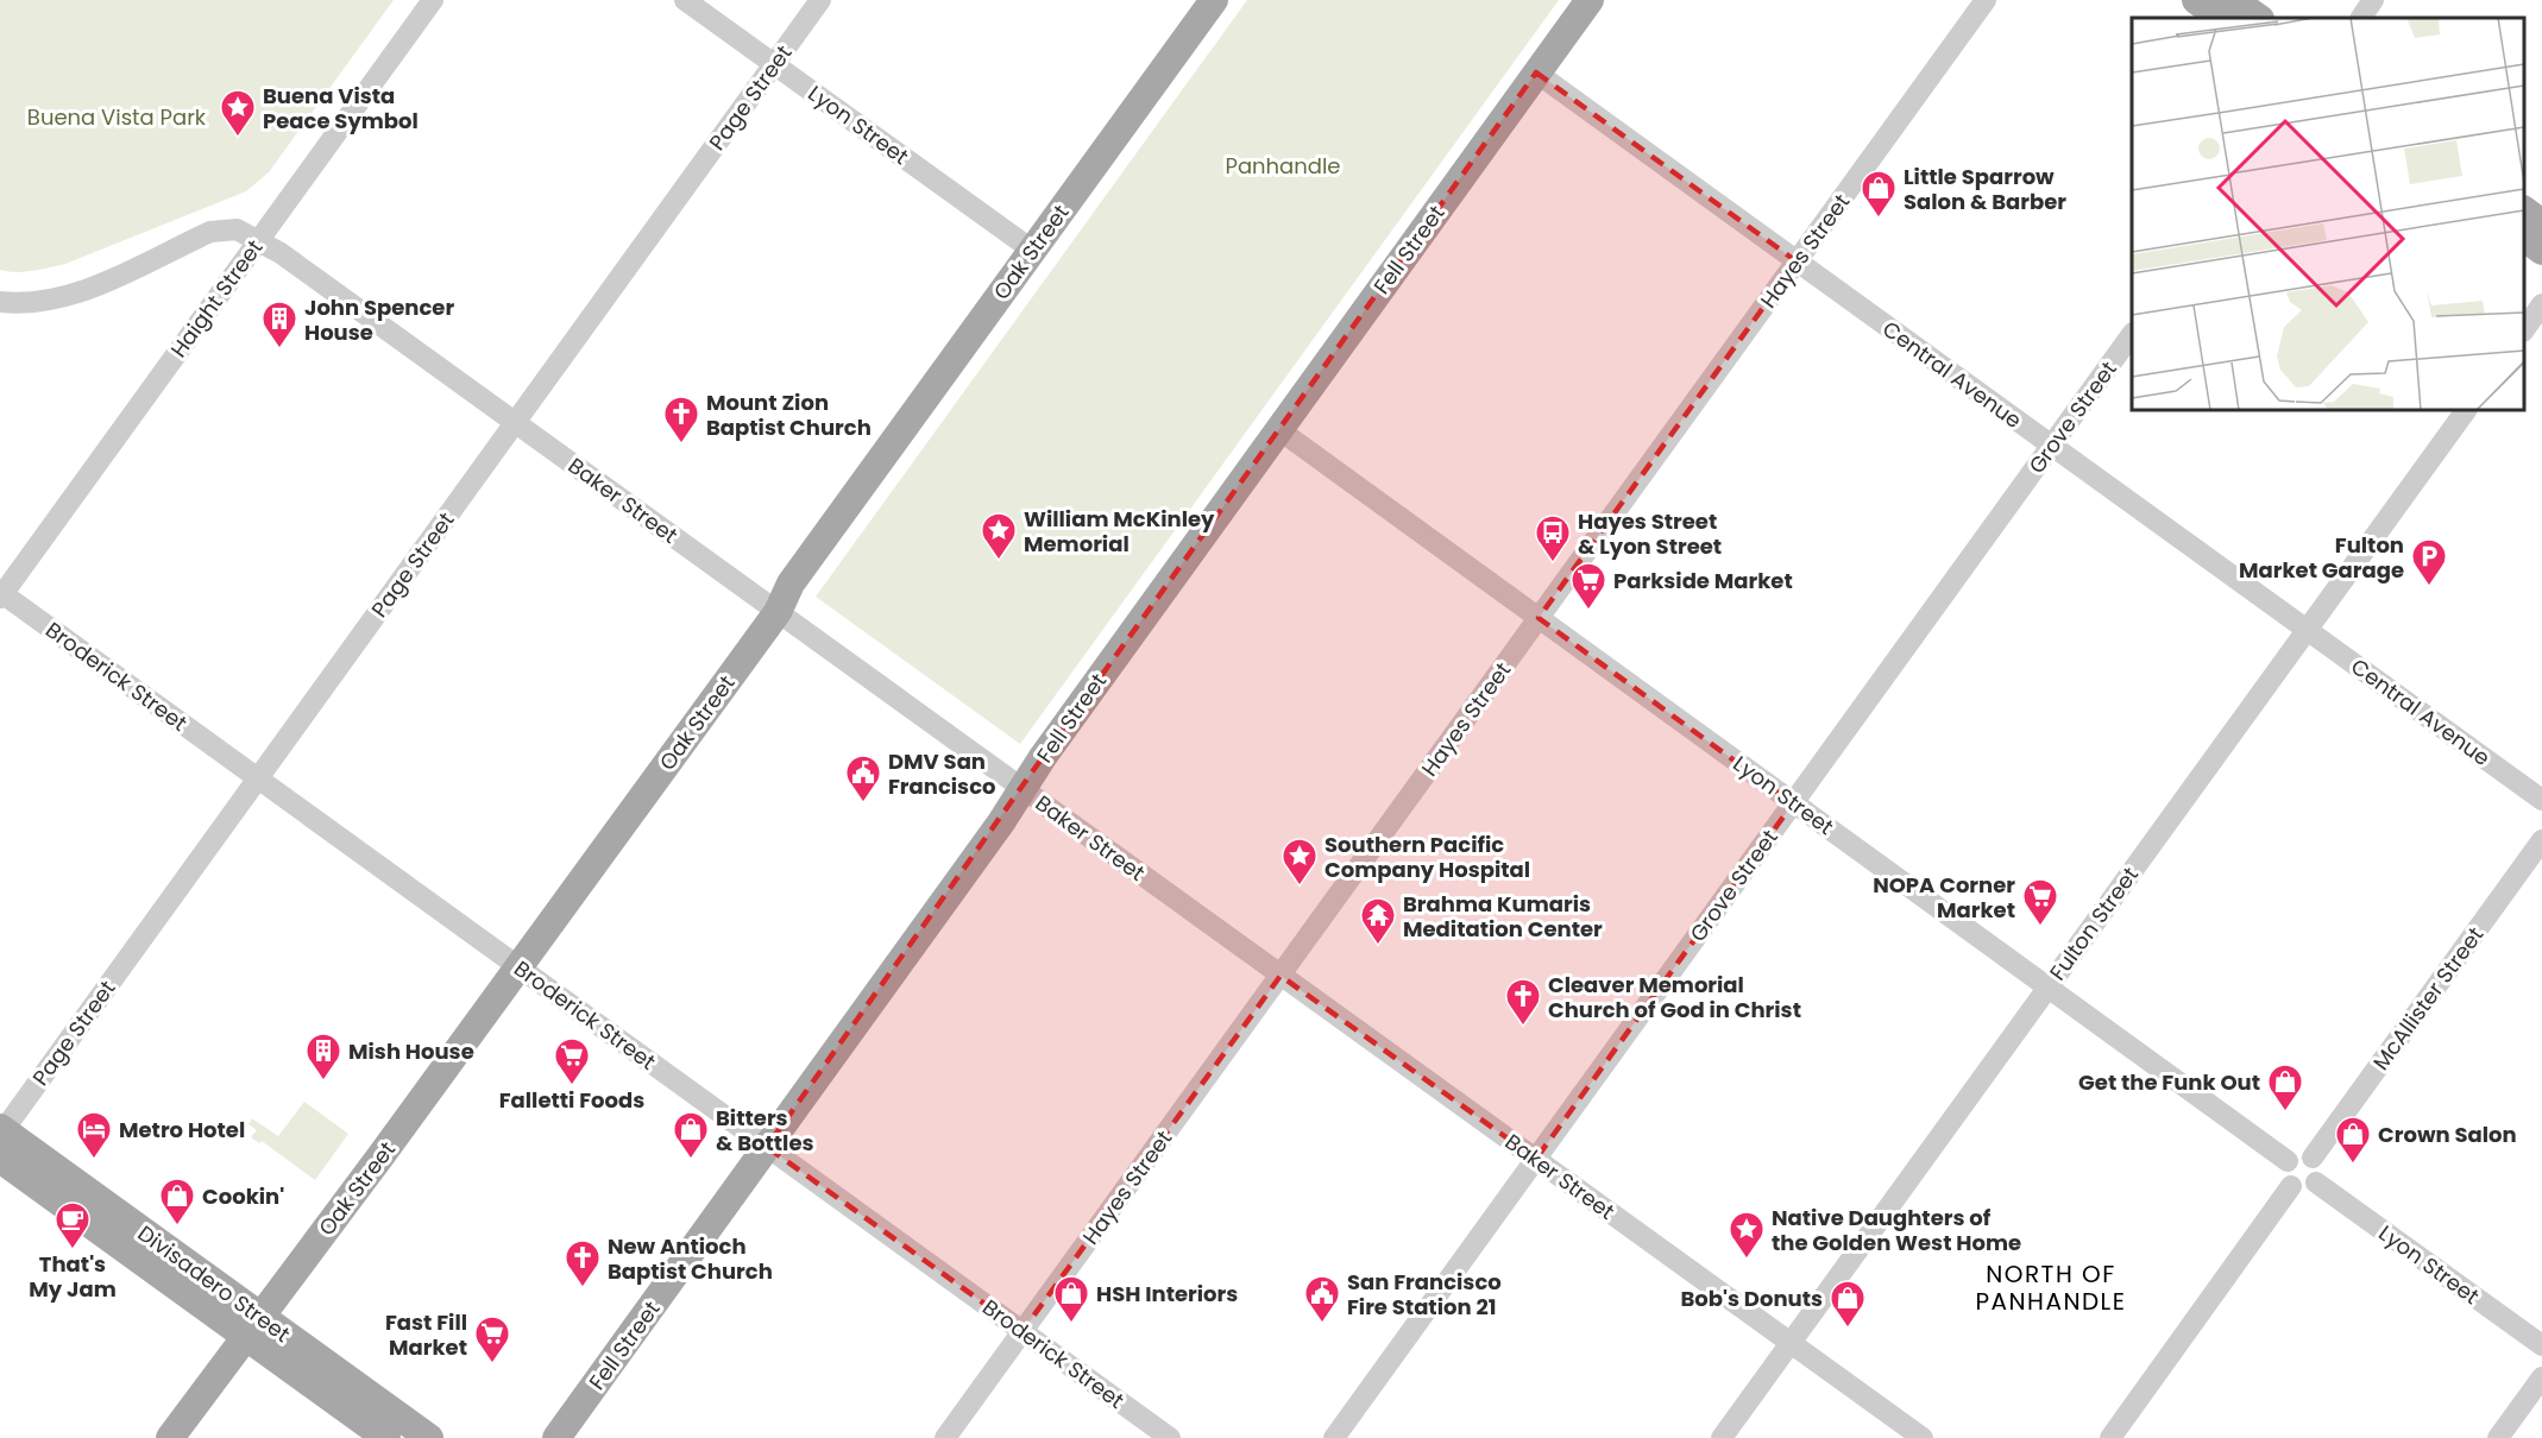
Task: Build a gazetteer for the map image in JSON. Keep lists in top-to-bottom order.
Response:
{
  "streets": {
    "main road": ["Fell Street", "Oak Street", "Divisadero Street"],
    "street": [
      "Page Street",
      "Lyon Street",
      "Hayes Street",
      "Haight Street",
      "Central Avenue",
      "Grove Street",
      "Baker Street",
      "Broderick Street",
      "Fulton Street",
      "McAllister Street"
    ]
  },
  "crossings": [
    ["Page Street", "Lyon Street"],
    ["Page Street", "Baker Street"],
    ["Page Street", "Broderick Street"],
    ["Page Street", "Divisadero Street"],
    ["Lyon Street", "Fell Street"],
    ["Lyon Street", "Hayes Street"],
    ["Lyon Street", "Oak Street"],
    ["Lyon Street", "Grove Street"],
    ["Lyon Street", "Fulton Street"],
    ["Lyon Street", "McAllister Street"],
    ["Fell Street", "Central Avenue"],
    ["Fell Street", "Baker Street"],
    ["Fell Street", "Broderick Street"],
    ["Hayes Street", "Central Avenue"],
    ["Hayes Street", "Baker Street"],
    ["Hayes Street", "Broderick Street"],
    ["Oak Street", "Baker Street"],
    ["Oak Street", "Broderick Street"],
    ["Oak Street", "Divisadero Street"],
    ["Haight Street", "Baker Street"],
    ["Haight Street", "Broderick Street"],
    ["Central Avenue", "Grove Street"],
    ["Central Avenue", "Fulton Street"],
    ["Grove Street", "Baker Street"],
    ["Baker Street", "Fulton Street"]
  ],
  "districts": ["NORTH OF PANHANDLE"],
  "parks": ["Buena Vista Park", "Panhandle"],
  "places": {
    "place": [
      "Buena Vista Peace Symbol",
      "William McKinley Memorial",
      "Southern Pacific Company Hospital",
      "Native Daughters of the Golden West Home"
    ],
    "shop": [
      "Little Sparrow Salon & Barber",
      "Get the Funk Out",
      "Bitters & Bottles",
      "Crown Salon",
      "Cookin'",
      "HSH Interiors",
      "Bob's Donuts"
    ],
    "building": ["John Spencer House", "Mish House"],
    "church": ["Mount Zion Baptist Church", "Cleaver Memorial Church of God in Christ", "New Antioch Baptist Church"],
    "bus stop": ["Hayes Street & Lyon Street"],
    "parking": ["Fulton Market Garage"],
    "supermarket": [
      "Parkside Market",
      "NOPA Corner Market",
      "Falletti Foods",
      "Fast Fill Market"
    ],
    "public building": ["DMV San Francisco", "San Francisco Fire Station 21"],
    "temple": ["Brahma Kumaris Meditation Center"],
    "hotel": ["Metro Hotel"],
    "cafe": ["That's My Jam"]
  }
}
